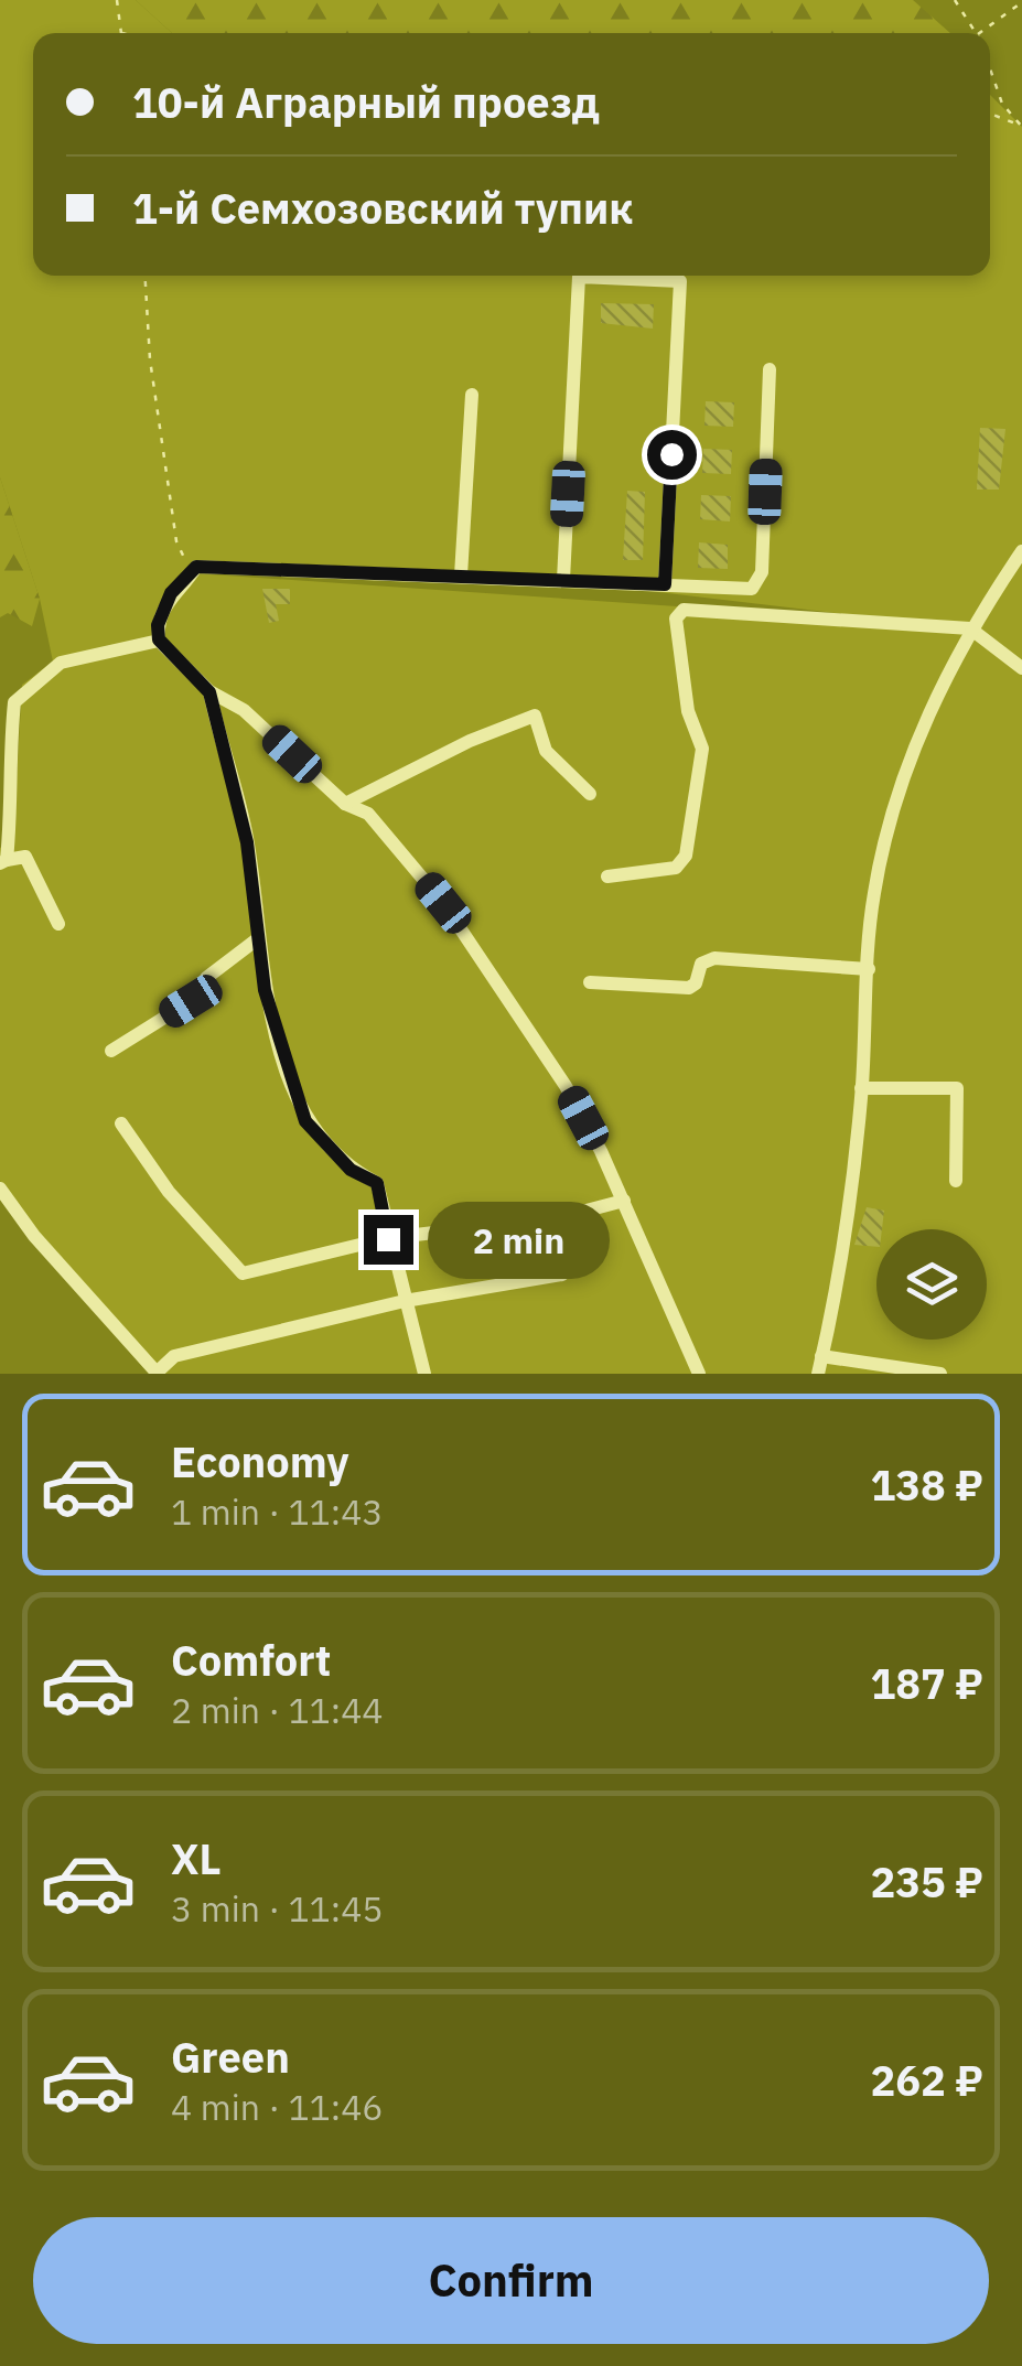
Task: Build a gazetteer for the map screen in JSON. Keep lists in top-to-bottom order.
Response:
{
  "page": {
    "banner": ["10-й Аграрный проезд", "1-й Семхозовский тупик"],
    "bubble": "2 min",
    "list": [
      {
        "name": "Economy",
        "note": "1 min · 11:43",
        "value": "138 ₽"
      },
      {
        "name": "Comfort",
        "note": "2 min · 11:44",
        "value": "187 ₽"
      },
      {
        "name": "XL",
        "note": "3 min · 11:45",
        "value": "235 ₽"
      },
      {
        "name": "Green",
        "note": "4 min · 11:46",
        "value": "262 ₽"
      }
    ],
    "buttons": "Confirm"
  }
}
